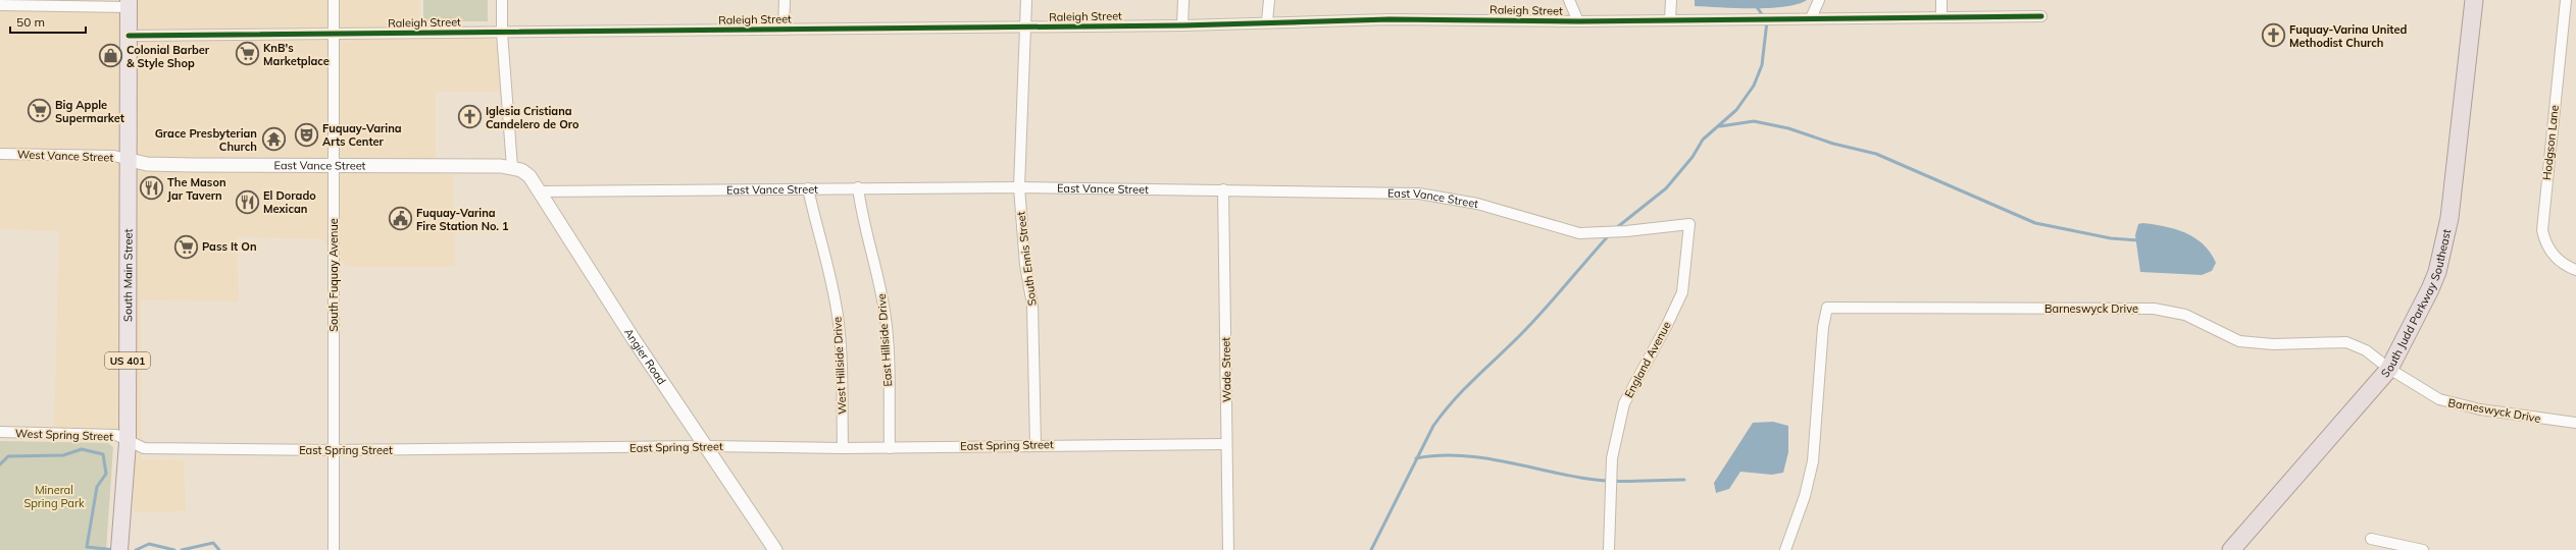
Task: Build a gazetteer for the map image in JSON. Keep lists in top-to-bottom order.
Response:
{
  "streets": {
    "highway": ["South Judd Parkway Southeast"],
    "main road": ["South Main Street", "US 401"],
    "street": [
      "Raleigh Street",
      "Hodgson Lane",
      "West Vance Street",
      "East Vance Street",
      "South Ennis Street",
      "South Fuquay Avenue",
      "Barneswyck Drive",
      "East Hillside Drive",
      "Angier Road",
      "England Avenue",
      "West Hillside Drive",
      "Wade Street",
      "West Spring Street",
      "East Spring Street"
    ]
  },
  "crossings": [
    ["Raleigh Street", "South Ennis Street"],
    ["Raleigh Street", "South Main Street"],
    ["Raleigh Street", "South Fuquay Avenue"],
    ["West Vance Street", "East Vance Street"],
    ["West Vance Street", "South Main Street"],
    ["East Vance Street", "South Ennis Street"],
    ["East Vance Street", "South Main Street"],
    ["East Vance Street", "South Fuquay Avenue"],
    ["East Vance Street", "East Hillside Drive"],
    ["East Vance Street", "Angier Road"],
    ["East Vance Street", "England Avenue"],
    ["East Vance Street", "West Hillside Drive"],
    ["East Vance Street", "Wade Street"],
    ["South Ennis Street", "East Spring Street"],
    ["South Main Street", "West Spring Street"],
    ["South Main Street", "East Spring Street"],
    ["South Fuquay Avenue", "East Spring Street"],
    ["South Judd Parkway Southeast", "Barneswyck Drive"],
    ["East Hillside Drive", "East Spring Street"],
    ["Angier Road", "East Spring Street"],
    ["West Hillside Drive", "East Spring Street"],
    ["Wade Street", "East Spring Street"],
    ["West Spring Street", "East Spring Street"]
  ],
  "parks": ["Mineral Spring Park"],
  "places": {
    "church": ["Fuquay-Varina United Methodist Church", "Iglesia Cristiana Candelero de Oro"],
    "supermarket": ["KnB's Marketplace", "Big Apple Supermarket", "Pass It On"],
    "shop": ["Colonial Barber & Style Shop"],
    "theatre": ["Fuquay-Varina Arts Center"],
    "temple": ["Grace Presbyterian Church"],
    "restaurant": ["The Mason Jar Tavern", "El Dorado Mexican"],
    "public building": ["Fuquay-Varina Fire Station No. 1"]
  },
  "scale_bar": "50 m"
}
